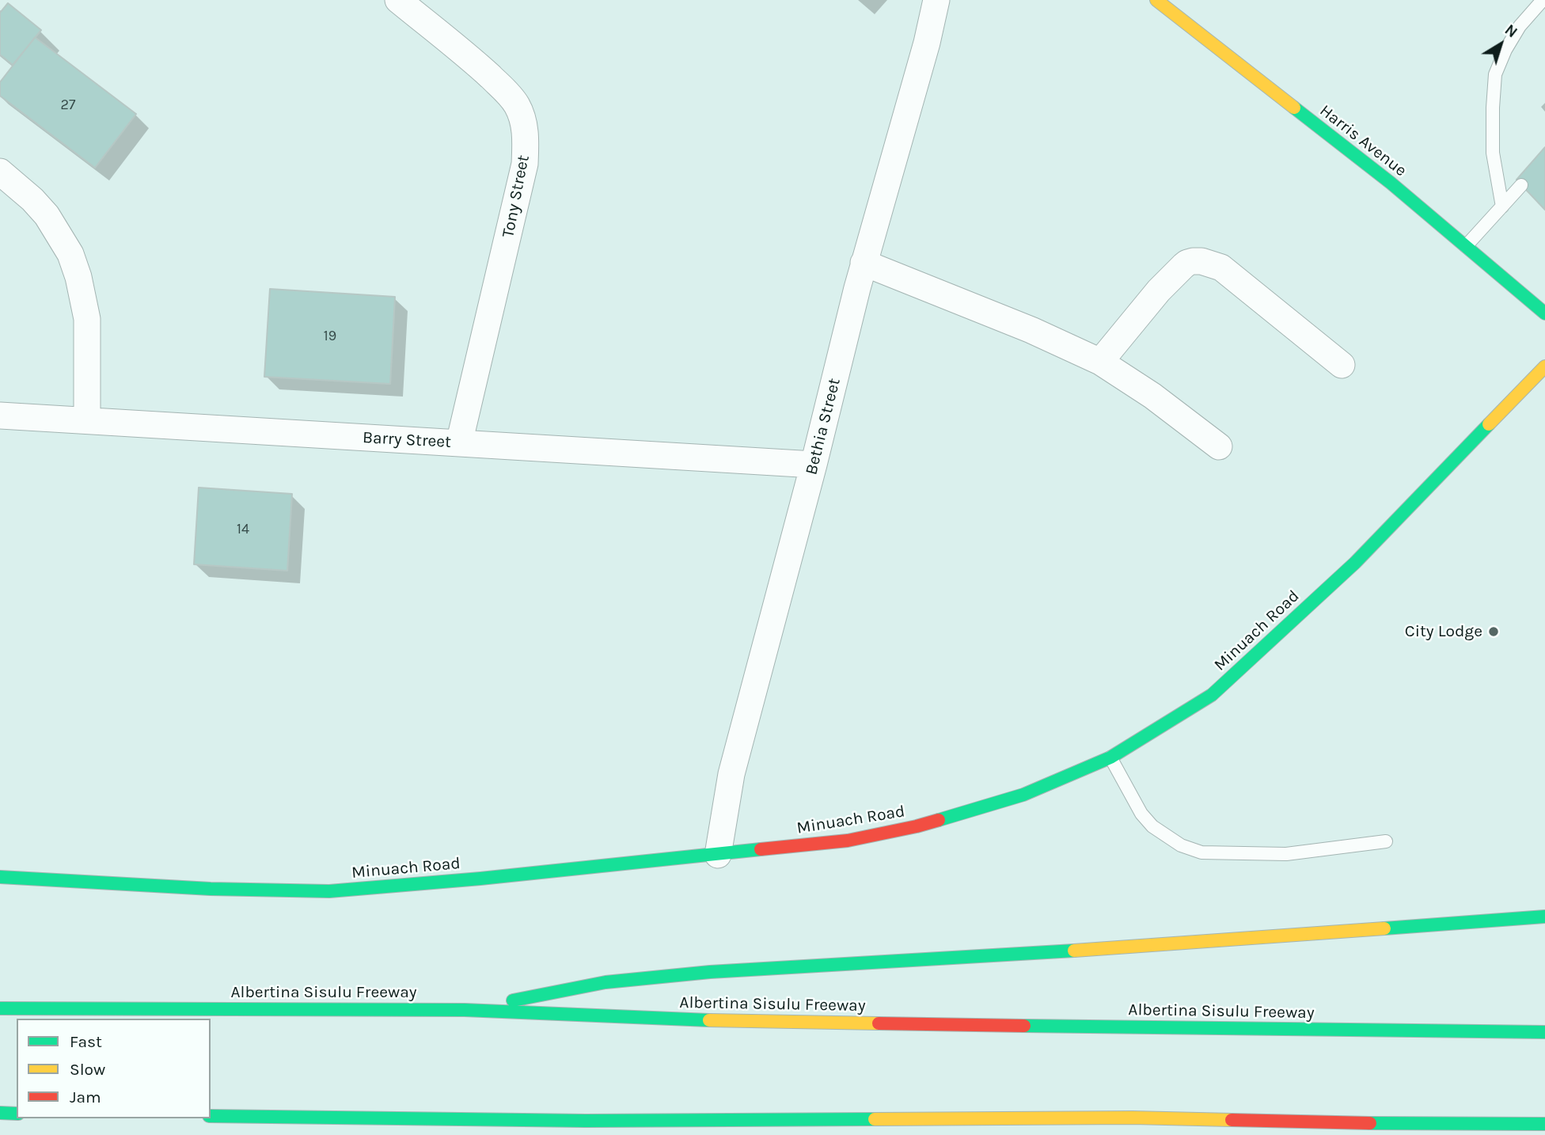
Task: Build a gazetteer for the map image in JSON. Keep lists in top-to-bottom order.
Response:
{
  "streets": {
    "main road": ["Harris Avenue", "Minuach Road", "Albertina Sisulu Freeway"],
    "street": ["Tony Street", "Bethia Street", "Barry Street"]
  },
  "crossings": [
    ["Tony Street", "Barry Street"],
    ["Bethia Street", "Barry Street"],
    ["Bethia Street", "Minuach Road"]
  ],
  "places": ["City Lodge"],
  "house_numbers": ["27", "19", "14"],
  "legend": ["Fast", "Slow", "Jam"],
  "north": "top right"
}
